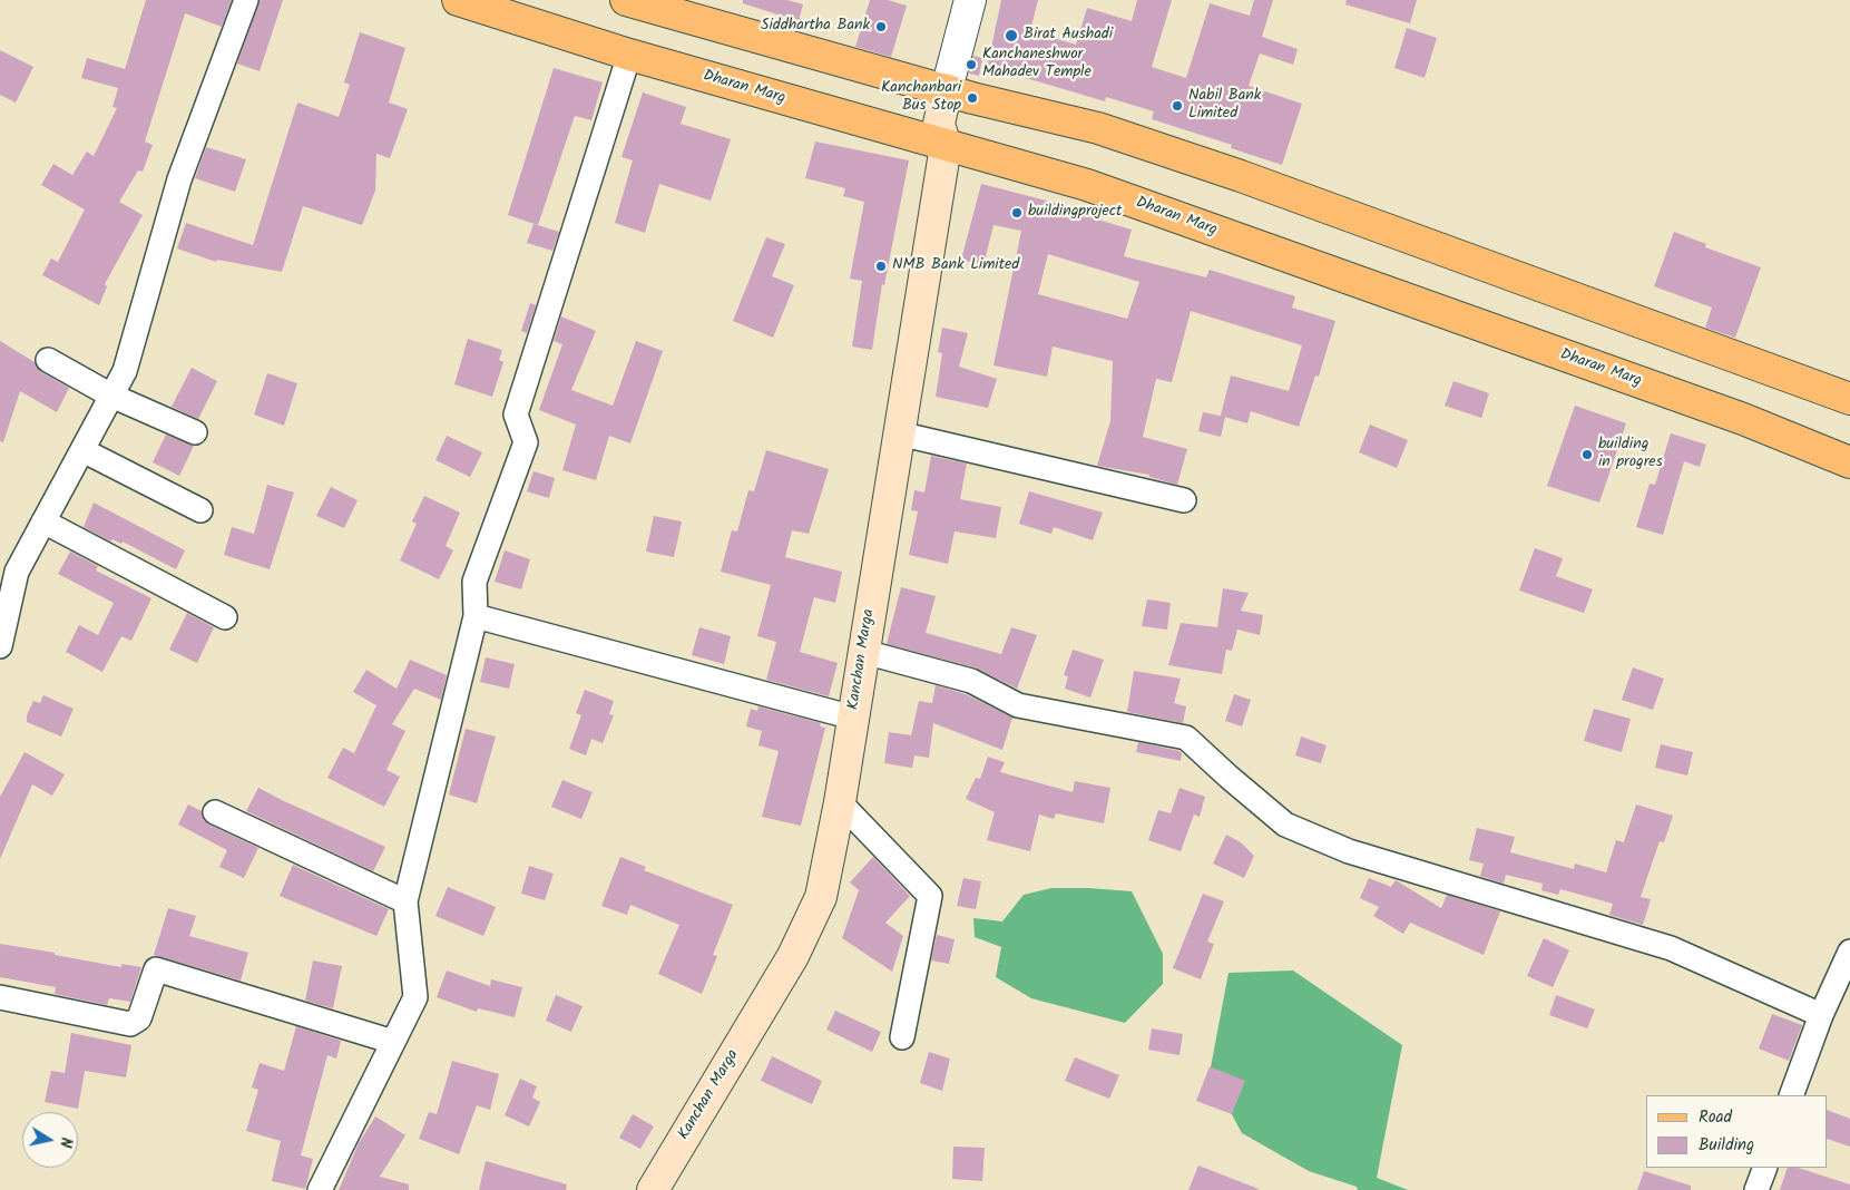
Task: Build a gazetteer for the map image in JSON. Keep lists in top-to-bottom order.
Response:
{
  "streets": {
    "main road": ["Dharan Marg", "Kanchan Marga"]
  },
  "crossings": [
    ["Dharan Marg", "Kanchan Marga"]
  ],
  "places": [
    "Siddhartha Bank",
    "Birat Aushadi",
    "Kanchaneshwor Mahadev Temple",
    "Kanchanbari Bus Stop",
    "Nabil Bank Limited",
    "buildingproject",
    "NMB Bank Limited",
    "building in progres"
  ],
  "legend": ["Road", "Building"],
  "north": "right"
}
